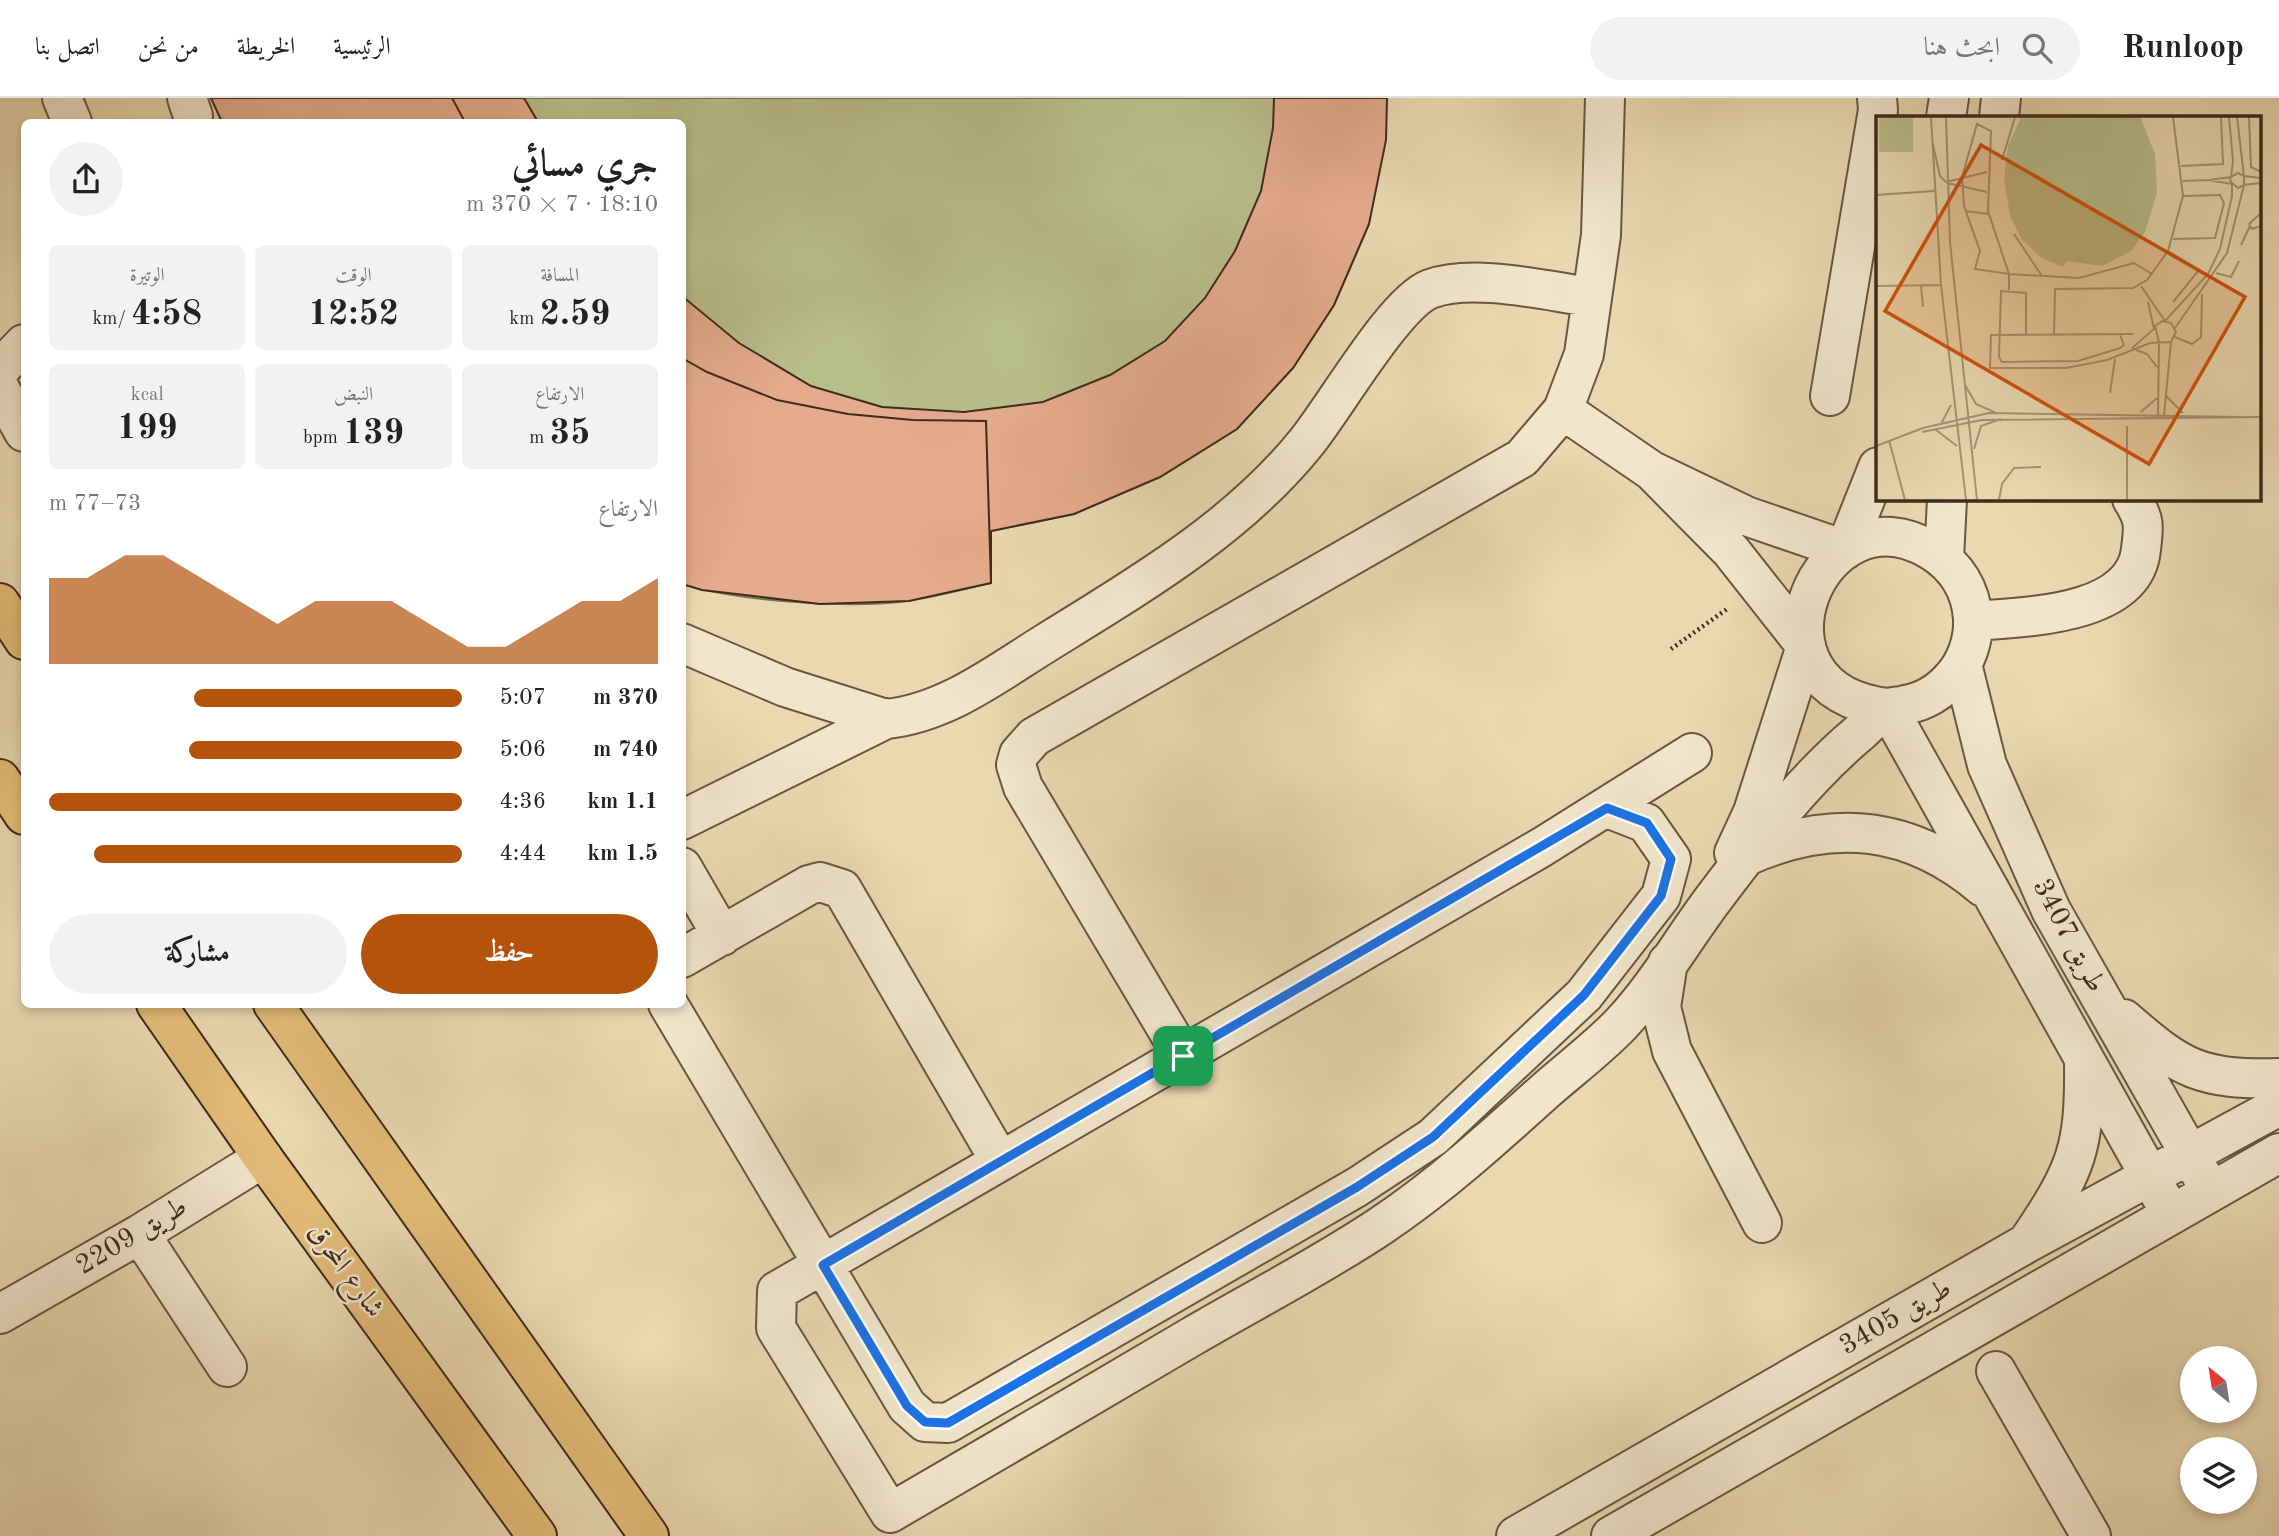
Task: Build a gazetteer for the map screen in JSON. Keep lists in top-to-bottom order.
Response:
{
  "streets": {
    "main road": ["شارع المحرق"],
    "street": ["طريق 3407", "طريق 2209", "طريق 3405"]
  },
  "crossings": [
    ["طريق 3407", "طريق 3405"],
    ["طريق 2209", "شارع المحرق"]
  ],
  "north": "top left",
  "page": {
    "header": "Runloop",
    "search": "ابحث هنا",
    "nav": [
      "الرئيسية",
      "الخريطة",
      "من نحن",
      "اتصل بنا"
    ],
    "heading": ["جري مسائي", "18:10 · 7 × 370 m"],
    "stats": [
      ["المسافة", "2.59 km"],
      ["الوقت", "12:52"],
      ["الوتيرة", "4:58 /km"],
      ["الارتفاع", "35 m"],
      ["النبض", "139 bpm"],
      ["kcal", "199"]
    ],
    "chart": ["الارتفاع", "73–77 m"],
    "list": [
      {
        "name": "370 m",
        "note": "5:07"
      },
      {
        "name": "740 m",
        "note": "5:06"
      },
      {
        "name": "1.1 km",
        "note": "4:36"
      },
      {
        "name": "1.5 km",
        "note": "4:44"
      }
    ],
    "buttons": ["حفظ", "مشاركة"]
  }
}
